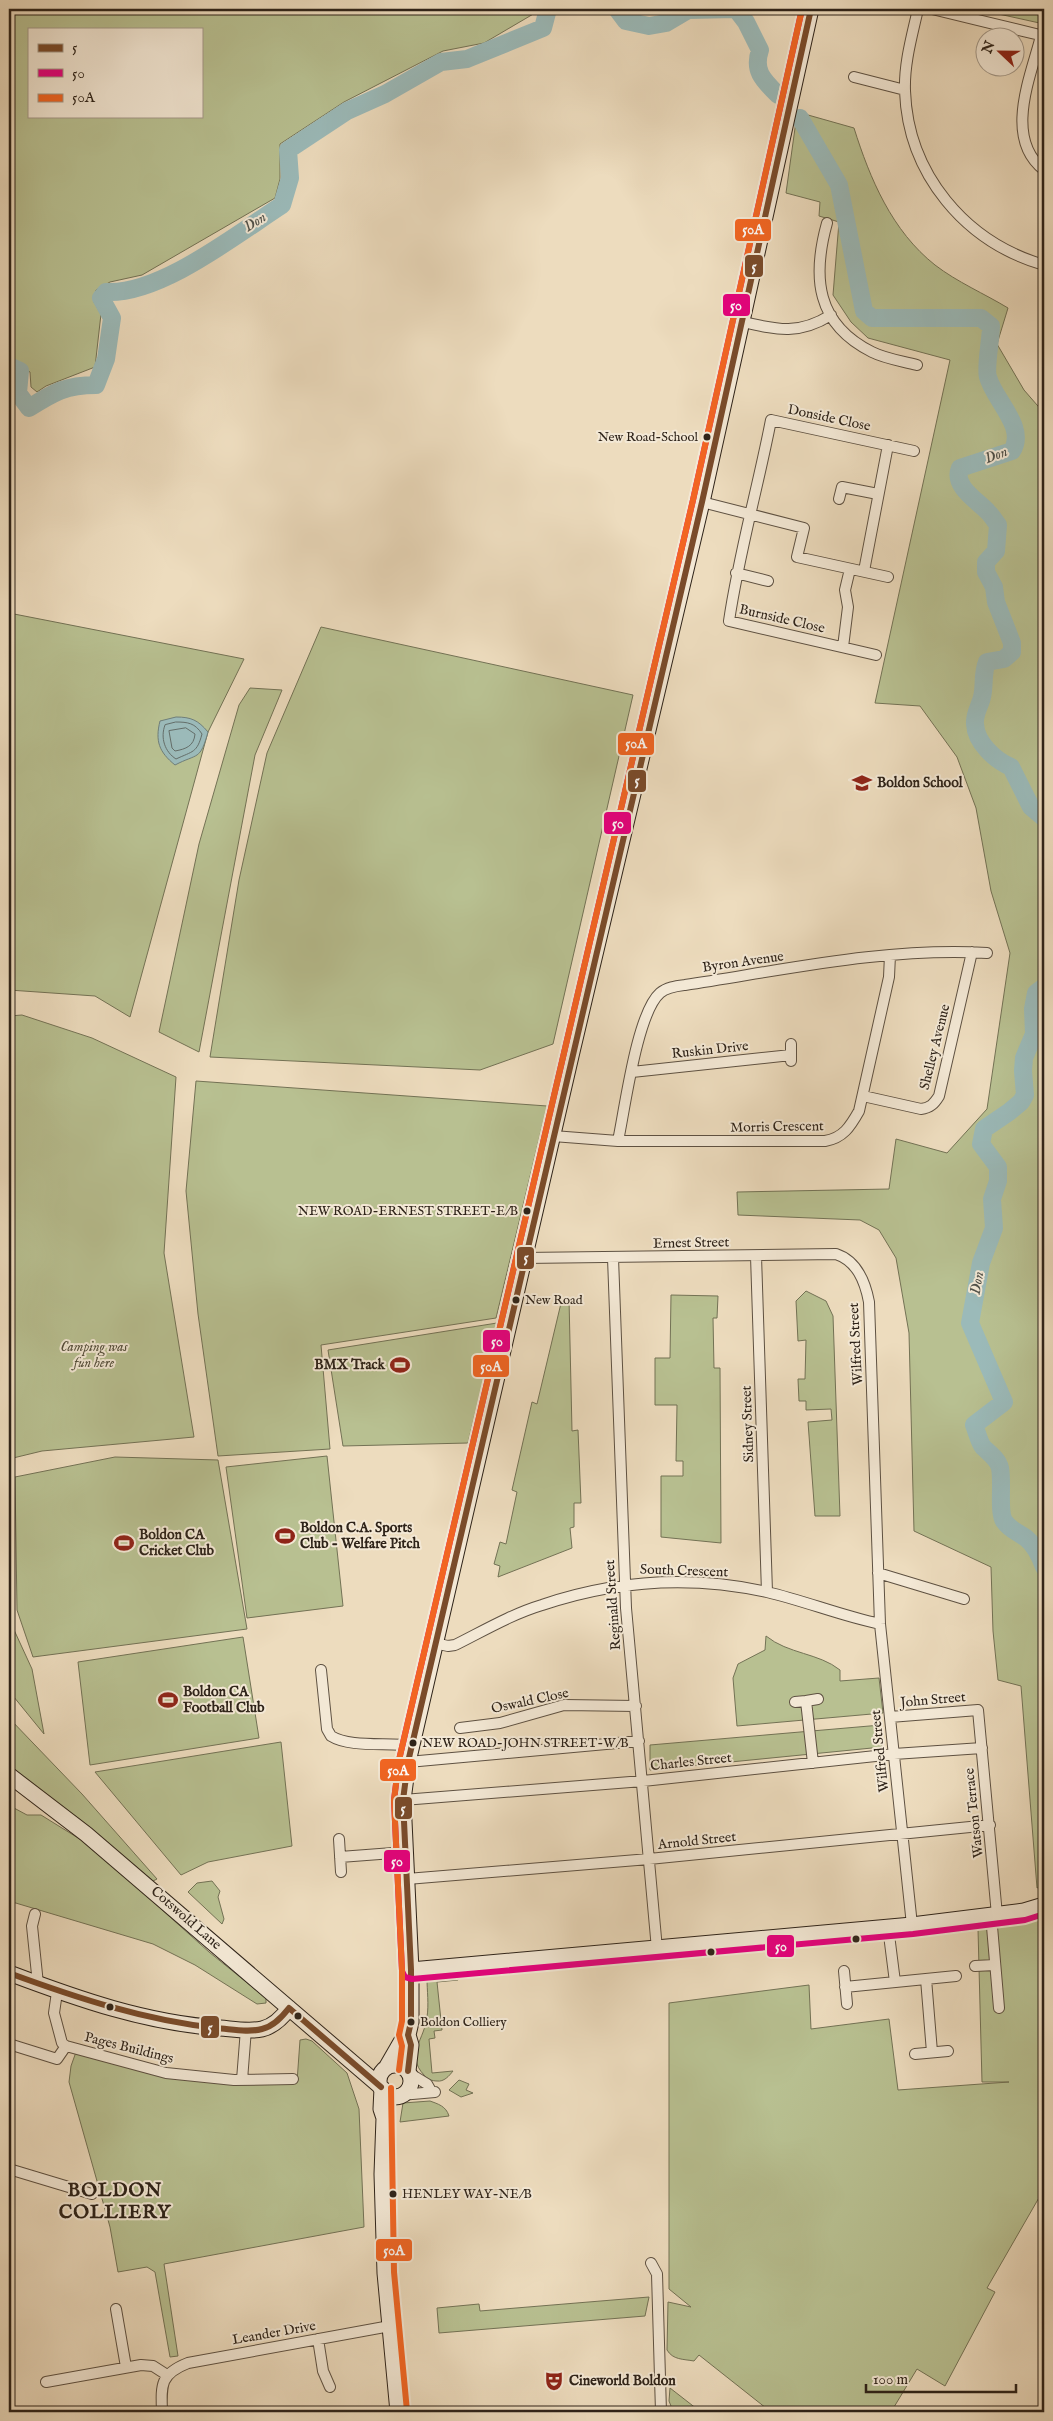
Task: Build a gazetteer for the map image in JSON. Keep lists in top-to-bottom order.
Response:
{
  "streets": {
    "main road": ["Cotswold Lane"],
    "street": [
      "Donside Close",
      "Burnside Close",
      "Byron Avenue",
      "Shelley Avenue",
      "Ruskin Drive",
      "Morris Crescent",
      "Ernest Street",
      "Wilfred Street",
      "Sidney Street",
      "South Crescent",
      "Reginald Street",
      "John Street",
      "Oswald Close",
      "Charles Street",
      "Watson Terrace",
      "Arnold Street",
      "Pages Buildings",
      "Leander Drive"
    ]
  },
  "crossings": [
    ["Donside Close", "Burnside Close"],
    ["Byron Avenue", "Shelley Avenue"],
    ["Byron Avenue", "Ruskin Drive"],
    ["Byron Avenue", "Morris Crescent"],
    ["Shelley Avenue", "Morris Crescent"],
    ["Ernest Street", "Wilfred Street"],
    ["Ernest Street", "Sidney Street"],
    ["Ernest Street", "Reginald Street"],
    ["Wilfred Street", "South Crescent"],
    ["Wilfred Street", "John Street"],
    ["Wilfred Street", "Charles Street"],
    ["Wilfred Street", "Arnold Street"],
    ["Sidney Street", "South Crescent"],
    ["South Crescent", "Reginald Street"],
    ["Reginald Street", "Oswald Close"],
    ["Reginald Street", "Charles Street"],
    ["Reginald Street", "Arnold Street"],
    ["John Street", "Watson Terrace"],
    ["Charles Street", "Watson Terrace"],
    ["Watson Terrace", "Arnold Street"]
  ],
  "districts": ["BOLDON COLLIERY"],
  "water": ["Don"],
  "parks": ["Camping was fun here"],
  "places": {
    "other": [
      "New Road-School",
      "NEW ROAD-ERNEST STREET-E/B",
      "New Road",
      "NEW ROAD-JOHN STREET-W/B",
      "Boldon Colliery",
      "HENLEY WAY-NE/B"
    ],
    "school or university": ["Boldon School"],
    "sports": [
      "BMX Track",
      "Boldon C.A. Sports Club - Welfare Pitch",
      "Boldon CA Cricket Club",
      "Boldon CA Football Club"
    ],
    "theatre": ["Cineworld Boldon"]
  },
  "lines": ["transit line 5", "transit line 50", "transit line 50A"],
  "legend": ["5", "50", "50A"],
  "scale_bar": "100 m",
  "north": "left"
}
